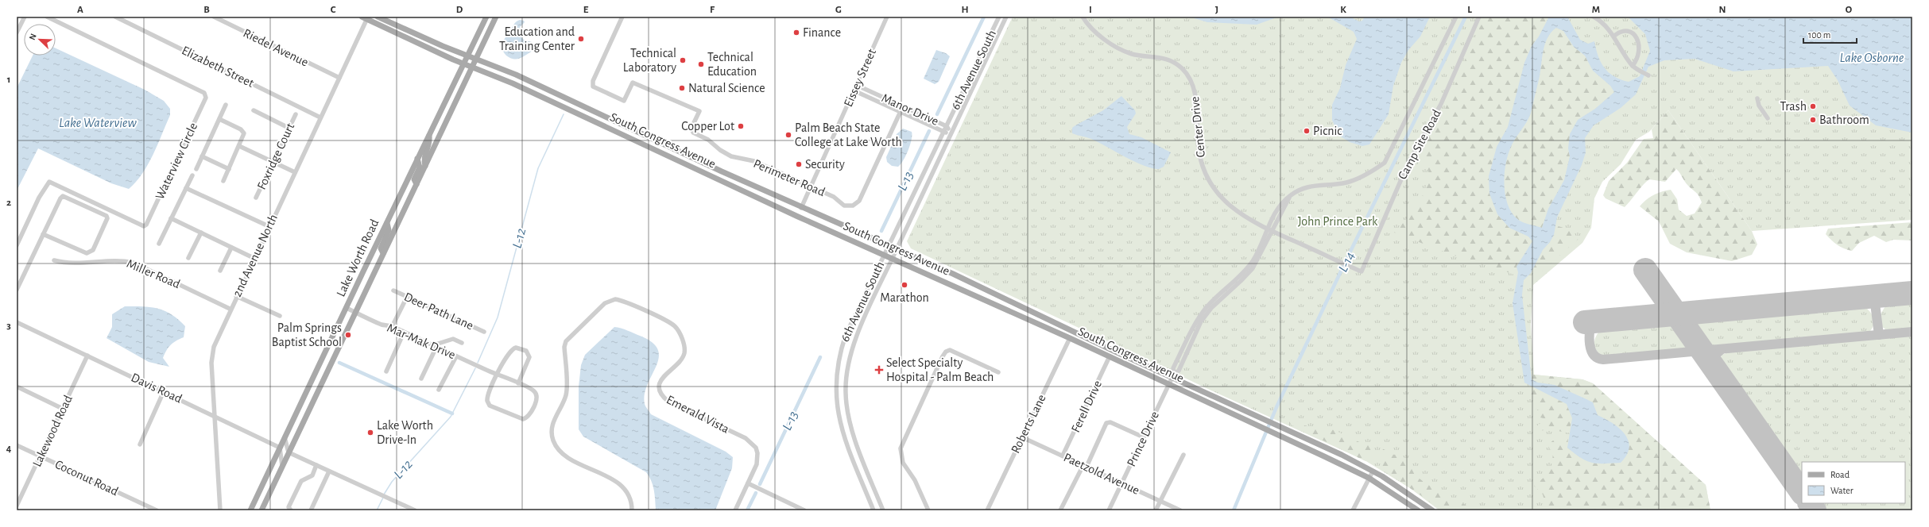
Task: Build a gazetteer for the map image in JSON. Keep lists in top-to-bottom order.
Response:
{
  "streets": {
    "main road": ["South Congress Avenue", "Lake Worth Road"],
    "street": [
      "Riedel Avenue",
      "Elizabeth Street",
      "6th Avenue South",
      "Eissey Street",
      "Manor Drive",
      "Center Drive",
      "Camp Site Road",
      "Foxridge Court",
      "Waterview Circle",
      "Perimeter Road",
      "2nd Avenue North",
      "Miller Road",
      "Deer Path Lane",
      "Mar-Mak Drive",
      "Davis Road",
      "Ferell Drive",
      "Emerald Vista",
      "Roberts Lane",
      "Lakewood Road",
      "Prince Drive",
      "Paetzold Avenue",
      "Coconut Road"
    ]
  },
  "crossings": [
    ["Riedel Avenue", "2nd Avenue North"],
    ["Elizabeth Street", "2nd Avenue North"],
    ["6th Avenue South", "Manor Drive"],
    ["6th Avenue South", "South Congress Avenue"],
    ["Eissey Street", "Manor Drive"],
    ["Eissey Street", "South Congress Avenue"],
    ["Eissey Street", "Perimeter Road"],
    ["Manor Drive", "Perimeter Road"],
    ["Center Drive", "Camp Site Road"],
    ["Center Drive", "Prince Drive"],
    ["South Congress Avenue", "2nd Avenue North"],
    ["South Congress Avenue", "Lake Worth Road"],
    ["South Congress Avenue", "Ferell Drive"],
    ["South Congress Avenue", "Roberts Lane"],
    ["South Congress Avenue", "Prince Drive"],
    ["2nd Avenue North", "Miller Road"],
    ["2nd Avenue North", "Davis Road"],
    ["Lake Worth Road", "Mar-Mak Drive"],
    ["Lake Worth Road", "Davis Road"],
    ["Davis Road", "Lakewood Road"],
    ["Ferell Drive", "Paetzold Avenue"],
    ["Roberts Lane", "Paetzold Avenue"],
    ["Lakewood Road", "Coconut Road"],
    ["Prince Drive", "Paetzold Avenue"]
  ],
  "water": [
    "Lake Osborne",
    "Lake Waterview",
    "L-13",
    "L-12",
    "L-14"
  ],
  "parks": ["John Prince Park"],
  "places": {
    "other": [
      "Finance",
      "Education and Training Center",
      "Technical Laboratory",
      "Technical Education",
      "Natural Science",
      "Trash",
      "Bathroom",
      "Copper Lot",
      "Picnic",
      "Palm Beach State College at Lake Worth",
      "Security",
      "Marathon",
      "Palm Springs Baptist School",
      "Lake Worth Drive-In"
    ],
    "health": ["Select Specialty Hospital - Palm Beach"]
  },
  "legend": ["Road", "Water"],
  "scale_bar": "100 m",
  "north": "top left",
  "grid": {
    "columns": [
      "A",
      "B",
      "C",
      "D",
      "E",
      "F",
      "G",
      "H",
      "I",
      "J",
      "K",
      "L",
      "M",
      "N",
      "O"
    ],
    "rows": [
      "1",
      "2",
      "3",
      "4"
    ]
  }
}
